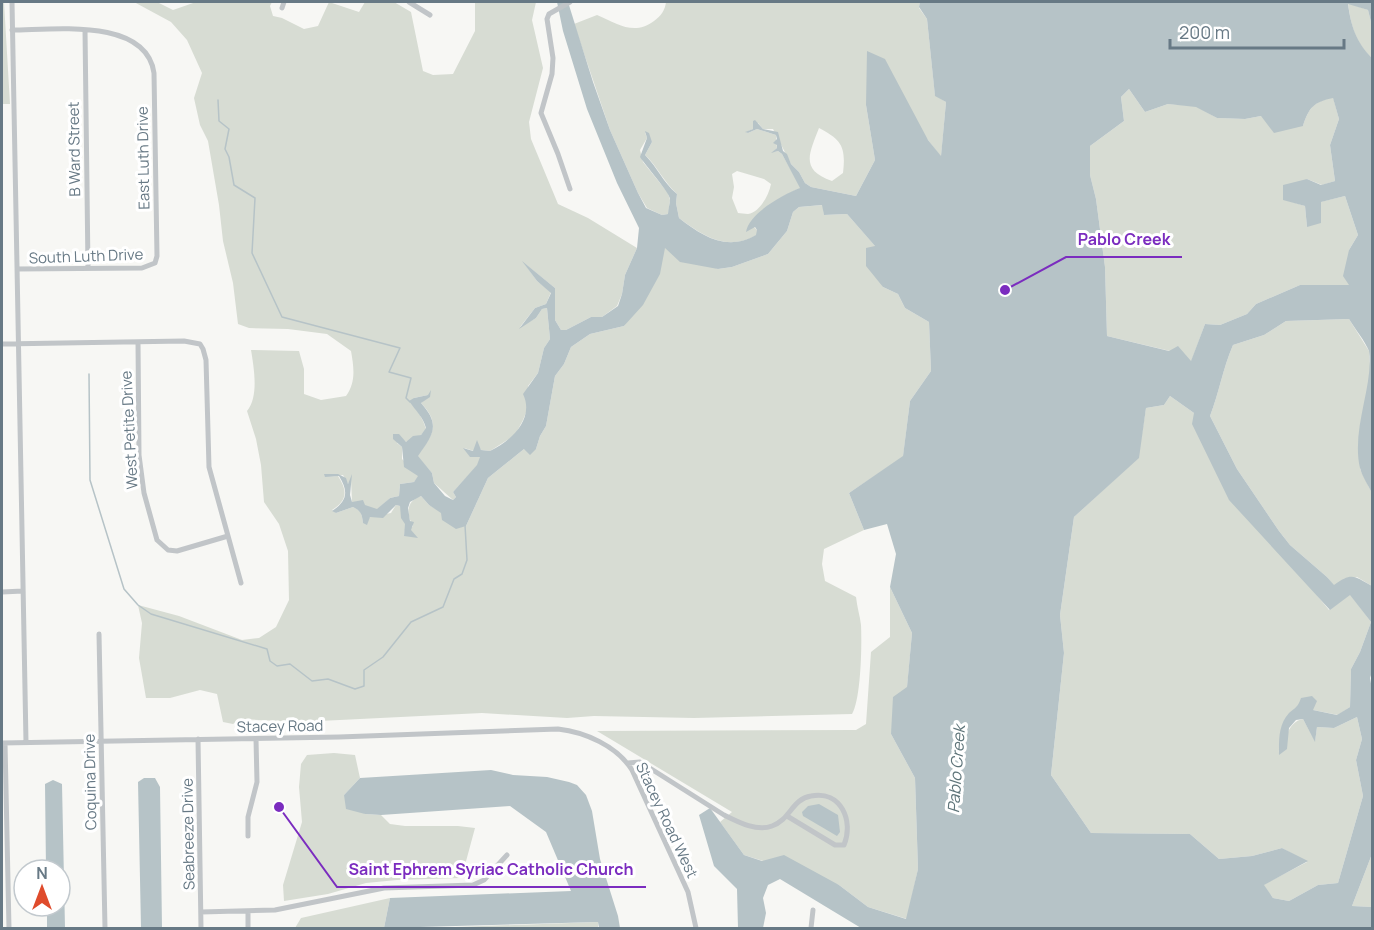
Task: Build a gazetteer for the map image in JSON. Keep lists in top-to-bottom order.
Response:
{
  "streets": {
    "street": [
      "B Ward Street",
      "East Luth Drive",
      "South Luth Drive",
      "West Petite Drive",
      "Stacey Road",
      "Coquina Drive",
      "Stacey Road West",
      "Seabreeze Drive"
    ]
  },
  "crossings": [
    ["B Ward Street", "East Luth Drive"],
    ["B Ward Street", "South Luth Drive"],
    ["East Luth Drive", "South Luth Drive"],
    ["Stacey Road", "Coquina Drive"],
    ["Stacey Road", "Stacey Road West"],
    ["Stacey Road", "Seabreeze Drive"]
  ],
  "water": ["Pablo Creek"],
  "places": ["Pablo Creek", "Saint Ephrem Syriac Catholic Church"],
  "scale_bar": "200 m",
  "north": "top"
}
